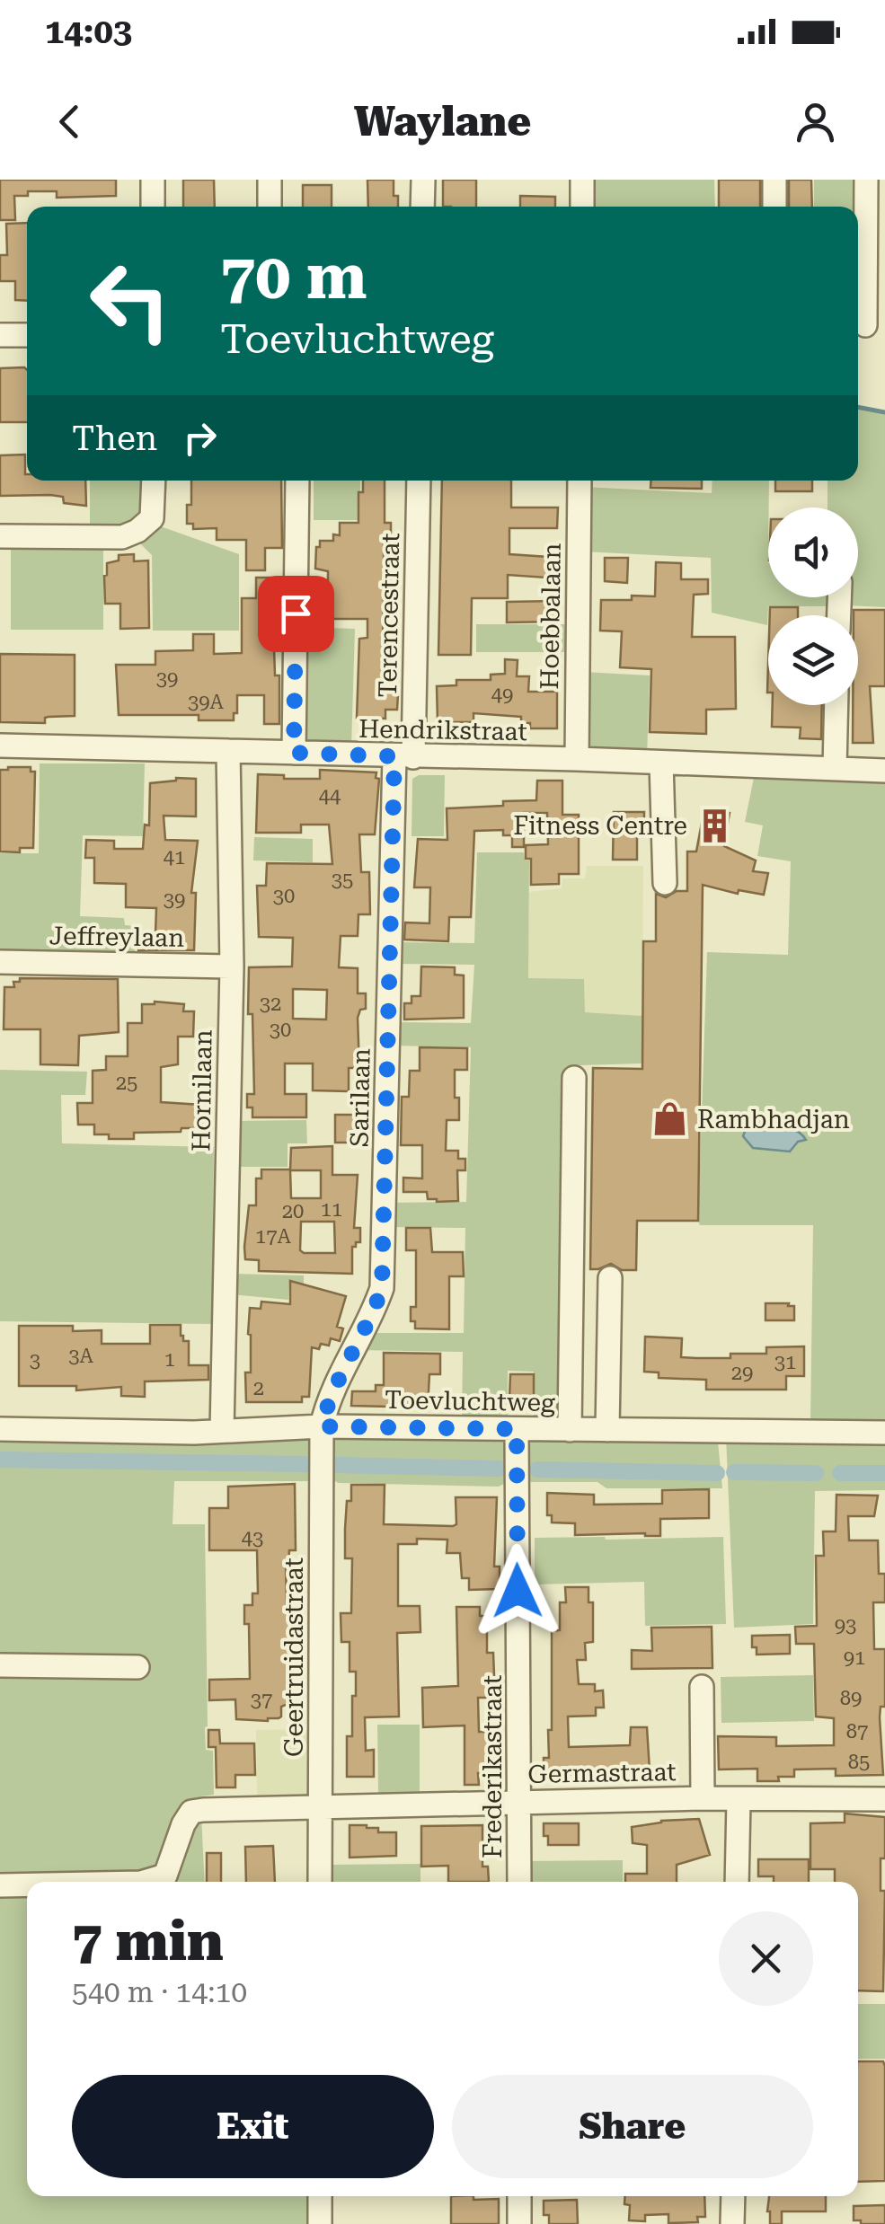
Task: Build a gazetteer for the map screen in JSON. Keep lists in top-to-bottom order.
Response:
{
  "streets": {
    "street": [
      "Terencestraat",
      "Hoebbalaan",
      "Hendrikstraat",
      "Jeffreylaan",
      "Hornilaan",
      "Sarilaan",
      "Toevluchtweg",
      "Geertruidastraat",
      "Frederikastraat",
      "Germastraat"
    ]
  },
  "crossings": [
    ["Terencestraat", "Hendrikstraat"],
    ["Terencestraat", "Sarilaan"],
    ["Hoebbalaan", "Hendrikstraat"],
    ["Hendrikstraat", "Hornilaan"],
    ["Hendrikstraat", "Sarilaan"],
    ["Jeffreylaan", "Hornilaan"],
    ["Hornilaan", "Toevluchtweg"],
    ["Sarilaan", "Toevluchtweg"],
    ["Sarilaan", "Geertruidastraat"],
    ["Toevluchtweg", "Geertruidastraat"],
    ["Toevluchtweg", "Frederikastraat"],
    ["Geertruidastraat", "Germastraat"],
    ["Frederikastraat", "Germastraat"]
  ],
  "places": {
    "building": ["Fitness Centre"],
    "shop": ["Rambhadjan"]
  },
  "house_numbers": [
    "39",
    "49",
    "39A",
    "44",
    "41",
    "35",
    "30",
    "39",
    "32",
    "30",
    "25",
    "11",
    "20",
    "17A",
    "3A",
    "1",
    "3",
    "31",
    "29",
    "2",
    "43",
    "93",
    "91",
    "89",
    "37",
    "87",
    "85"
  ],
  "page": {
    "status": "14:03",
    "header": "Waylane",
    "turn": ["70 m", "Toevluchtweg"],
    "then": "Then",
    "heading": ["7 min", "540 m · 14:10"],
    "buttons": ["Exit", "Share"]
  }
}
